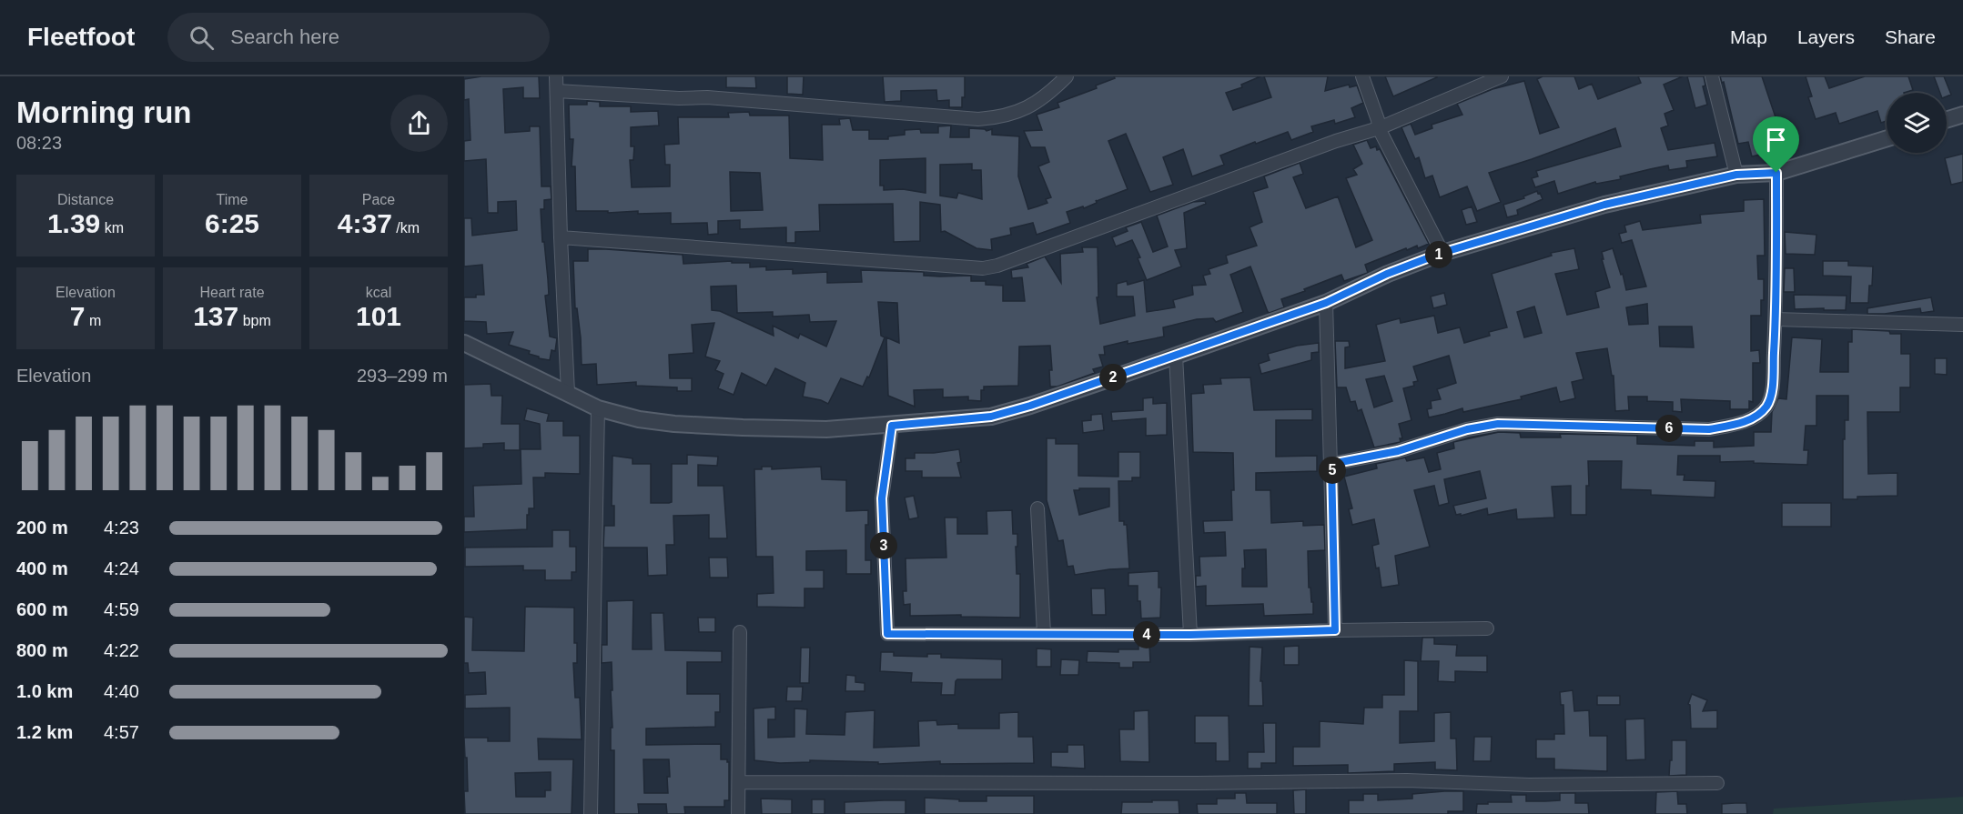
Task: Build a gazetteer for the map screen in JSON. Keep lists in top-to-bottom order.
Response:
{
  "page": {
    "header": "Fleetfoot",
    "search": "Search here",
    "nav": ["Map", "Layers", "Share"],
    "heading": ["Morning run", "08:23"],
    "stats": [
      ["Distance", "1.39 km"],
      ["Time", "6:25"],
      ["Pace", "4:37 /km"],
      ["Elevation", "7 m"],
      ["Heart rate", "137 bpm"],
      ["kcal", "101"]
    ],
    "pins": [
      "1",
      "2",
      "6",
      "5",
      "3",
      "4"
    ],
    "chart": ["Elevation", "293–299 m"],
    "list": [
      {
        "name": "200 m",
        "note": "4:23"
      },
      {
        "name": "400 m",
        "note": "4:24"
      },
      {
        "name": "600 m",
        "note": "4:59"
      },
      {
        "name": "800 m",
        "note": "4:22"
      },
      {
        "name": "1.0 km",
        "note": "4:40"
      },
      {
        "name": "1.2 km",
        "note": "4:57"
      }
    ]
  }
}
